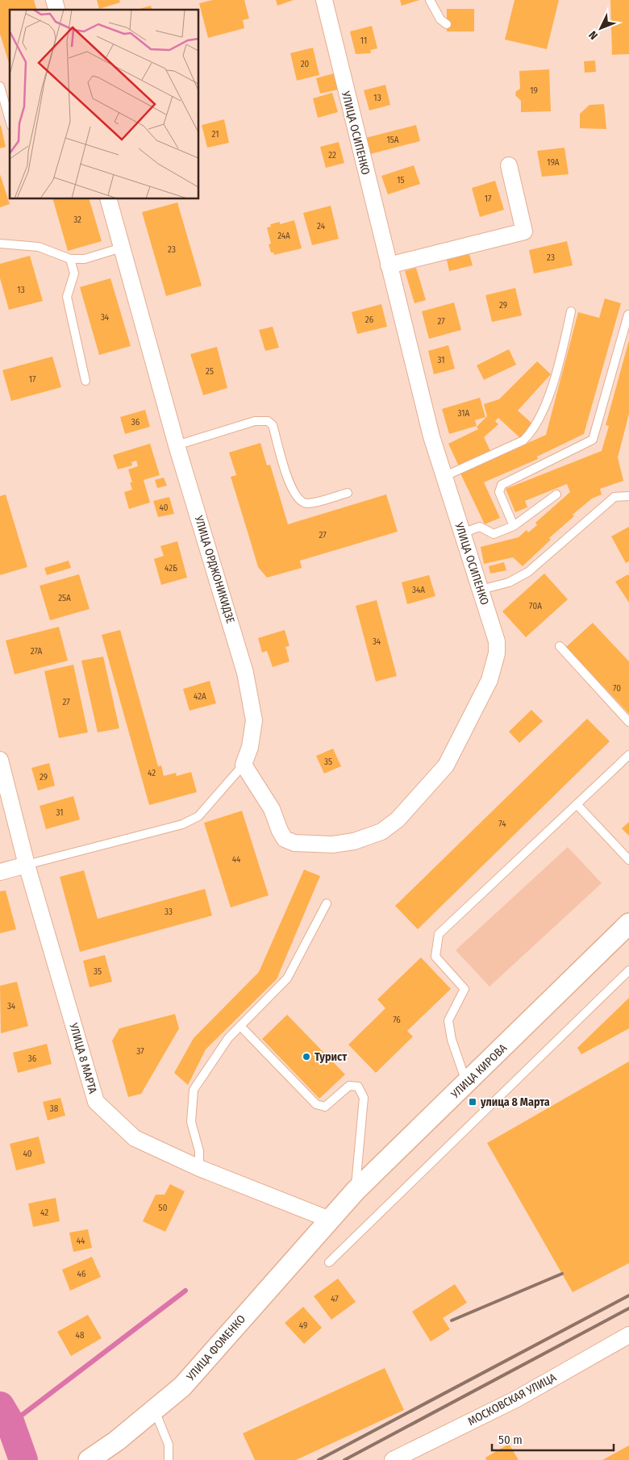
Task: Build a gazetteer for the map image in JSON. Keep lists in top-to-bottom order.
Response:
{
  "streets": {
    "street": [
      "УЛИЦА ОСИПЕНКО",
      "УЛИЦА ОРДЖОНИКИДЗЕ",
      "УЛИЦА 8 МАРТА",
      "УЛИЦА КИРОВА",
      "УЛИЦА ФОМЕНКО",
      "МОСКОВСКАЯ УЛИЦА"
    ]
  },
  "crossings": [
    ["УЛИЦА ОСИПЕНКО", "УЛИЦА ОРДЖОНИКИДЗЕ"],
    ["УЛИЦА 8 МАРТА", "УЛИЦА КИРОВА"],
    ["УЛИЦА 8 МАРТА", "УЛИЦА ФОМЕНКО"],
    ["УЛИЦА КИРОВА", "УЛИЦА ФОМЕНКО"]
  ],
  "places": {
    "other": ["Турист"],
    "transit": ["улица 8 Марта"]
  },
  "house_numbers": [
    "11",
    "20",
    "19",
    "13",
    "21",
    "15А",
    "22",
    "19А",
    "15",
    "17",
    "32",
    "24",
    "24А",
    "23",
    "23",
    "13",
    "29",
    "34",
    "26",
    "27",
    "31",
    "25",
    "17",
    "31А",
    "36",
    "40",
    "27",
    "42Б",
    "34А",
    "25А",
    "70А",
    "34",
    "27А",
    "70",
    "42А",
    "27",
    "35",
    "42",
    "29",
    "31",
    "74",
    "44",
    "33",
    "35",
    "34",
    "76",
    "37",
    "36",
    "38",
    "40",
    "50",
    "42",
    "44",
    "46",
    "47",
    "49",
    "48"
  ],
  "scale_bar": "50 m",
  "north": "bottom left"
}
